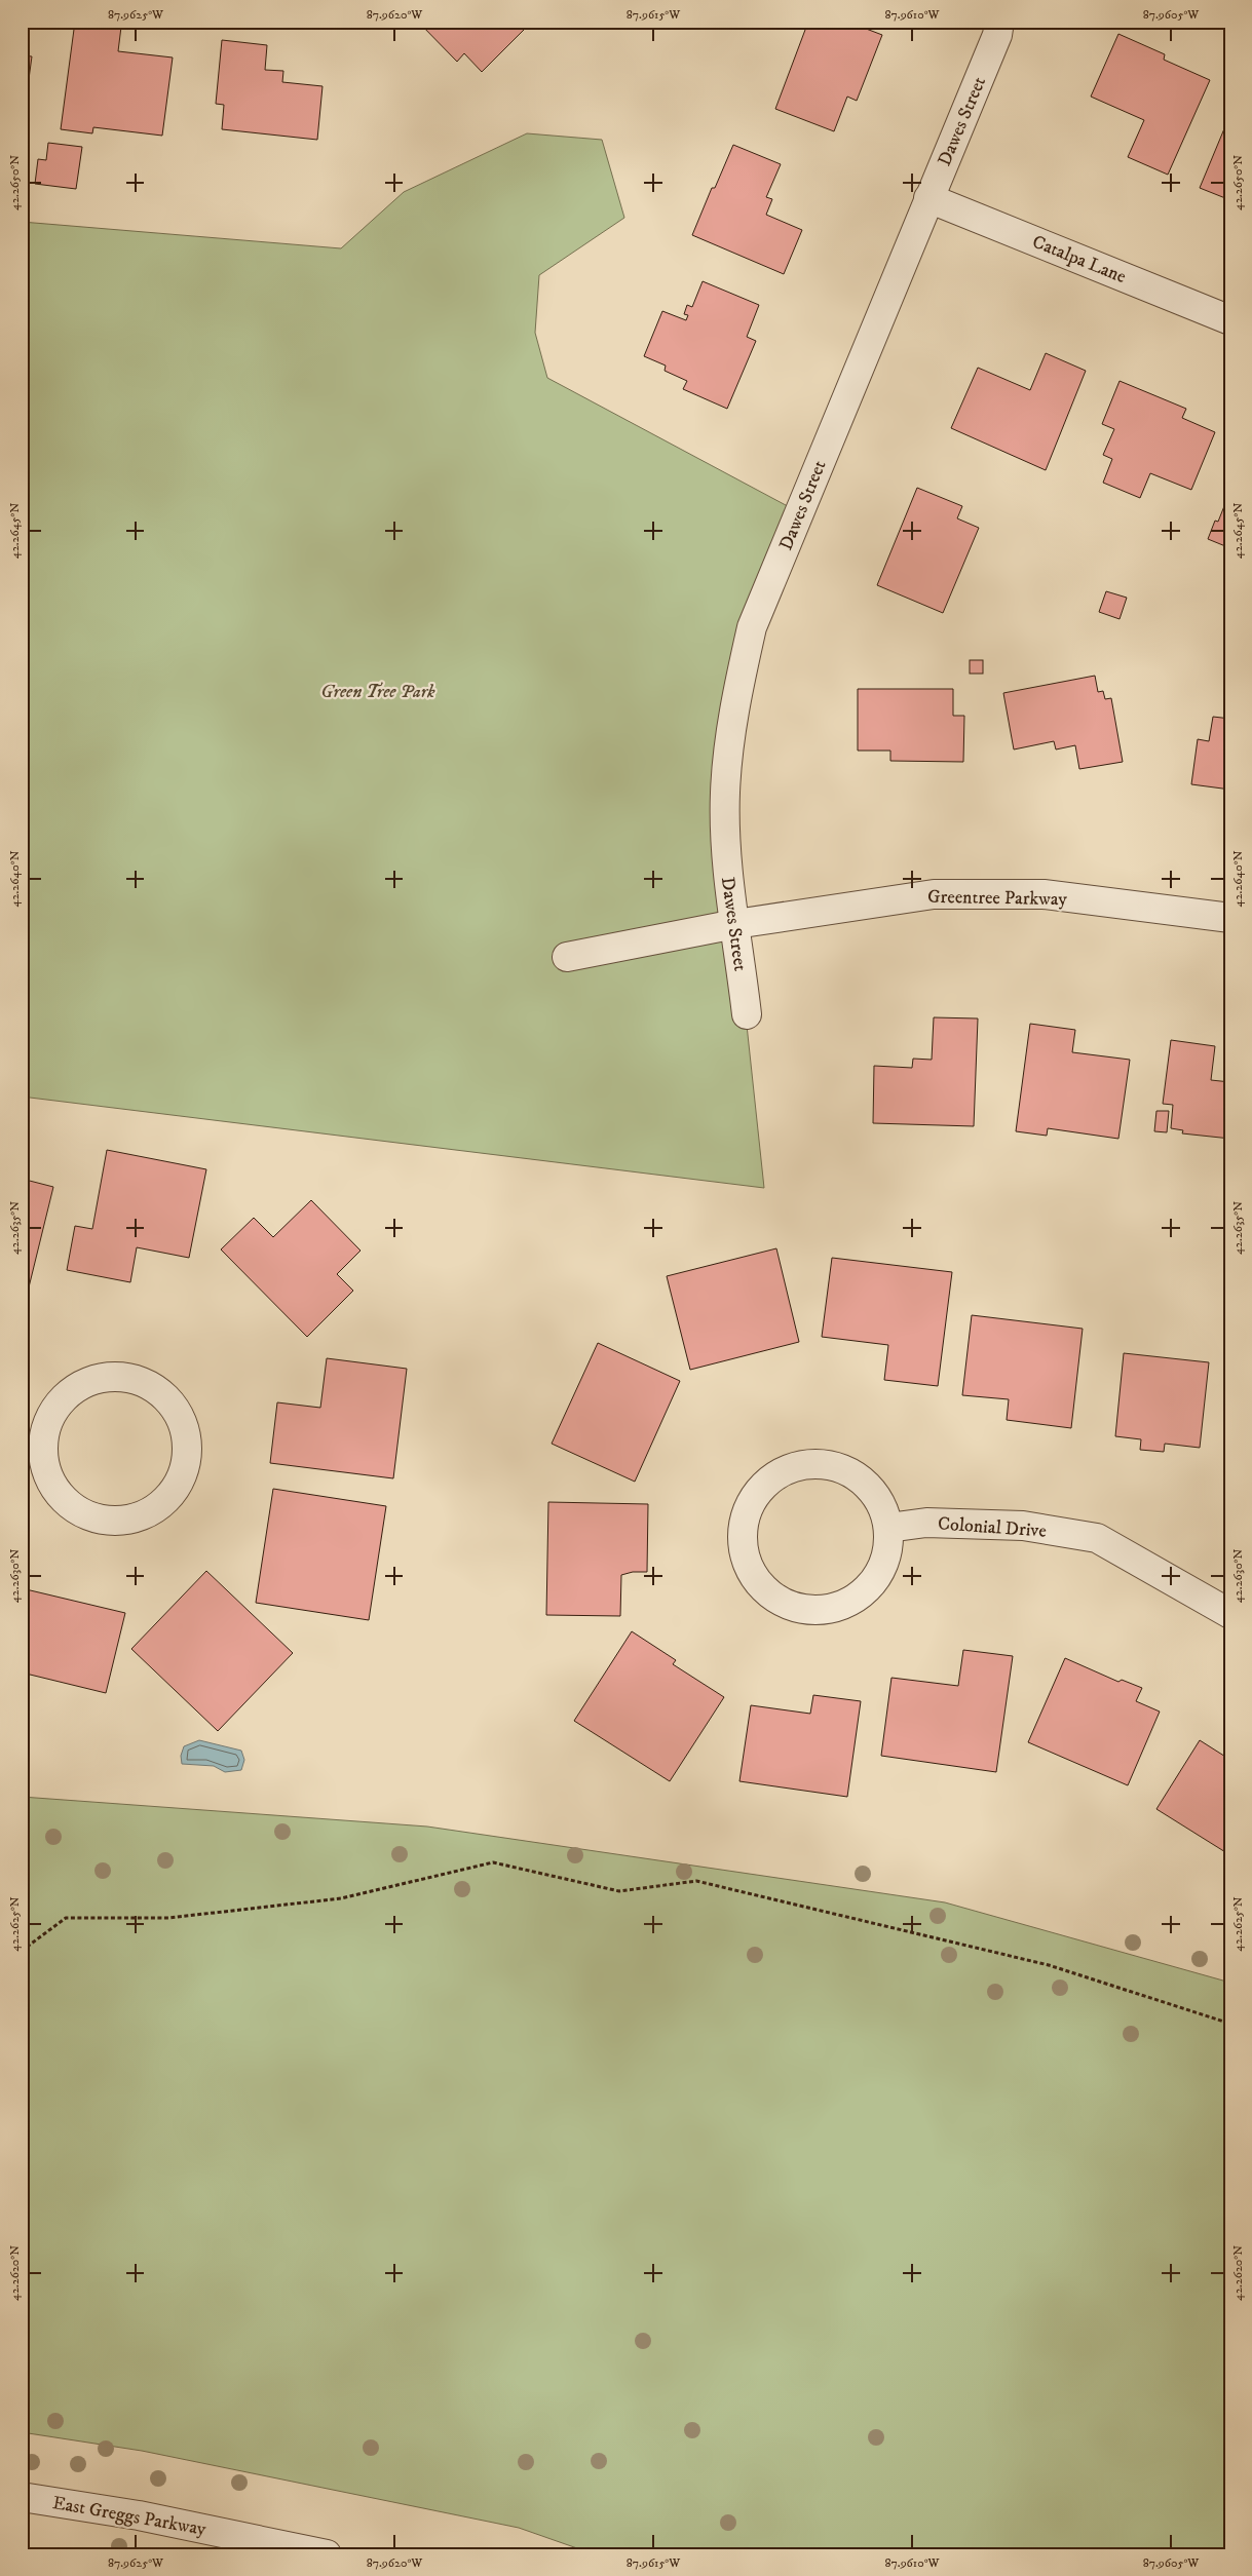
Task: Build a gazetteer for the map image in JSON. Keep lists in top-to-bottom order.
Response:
{
  "streets": {
    "street": [
      "Dawes Street",
      "Catalpa Lane",
      "Greentree Parkway",
      "Colonial Drive",
      "East Greggs Parkway"
    ]
  },
  "crossings": [
    ["Dawes Street", "Catalpa Lane"],
    ["Dawes Street", "Greentree Parkway"]
  ],
  "parks": ["Green Tree Park"],
  "coordinates": [
    "87.9625°W",
    "87.9620°W",
    "87.9615°W",
    "87.9610°W",
    "87.9605°W",
    "42.2650°N",
    "42.2645°N",
    "42.2640°N",
    "42.2635°N",
    "42.2630°N",
    "42.2625°N",
    "42.2620°N"
  ]
}
